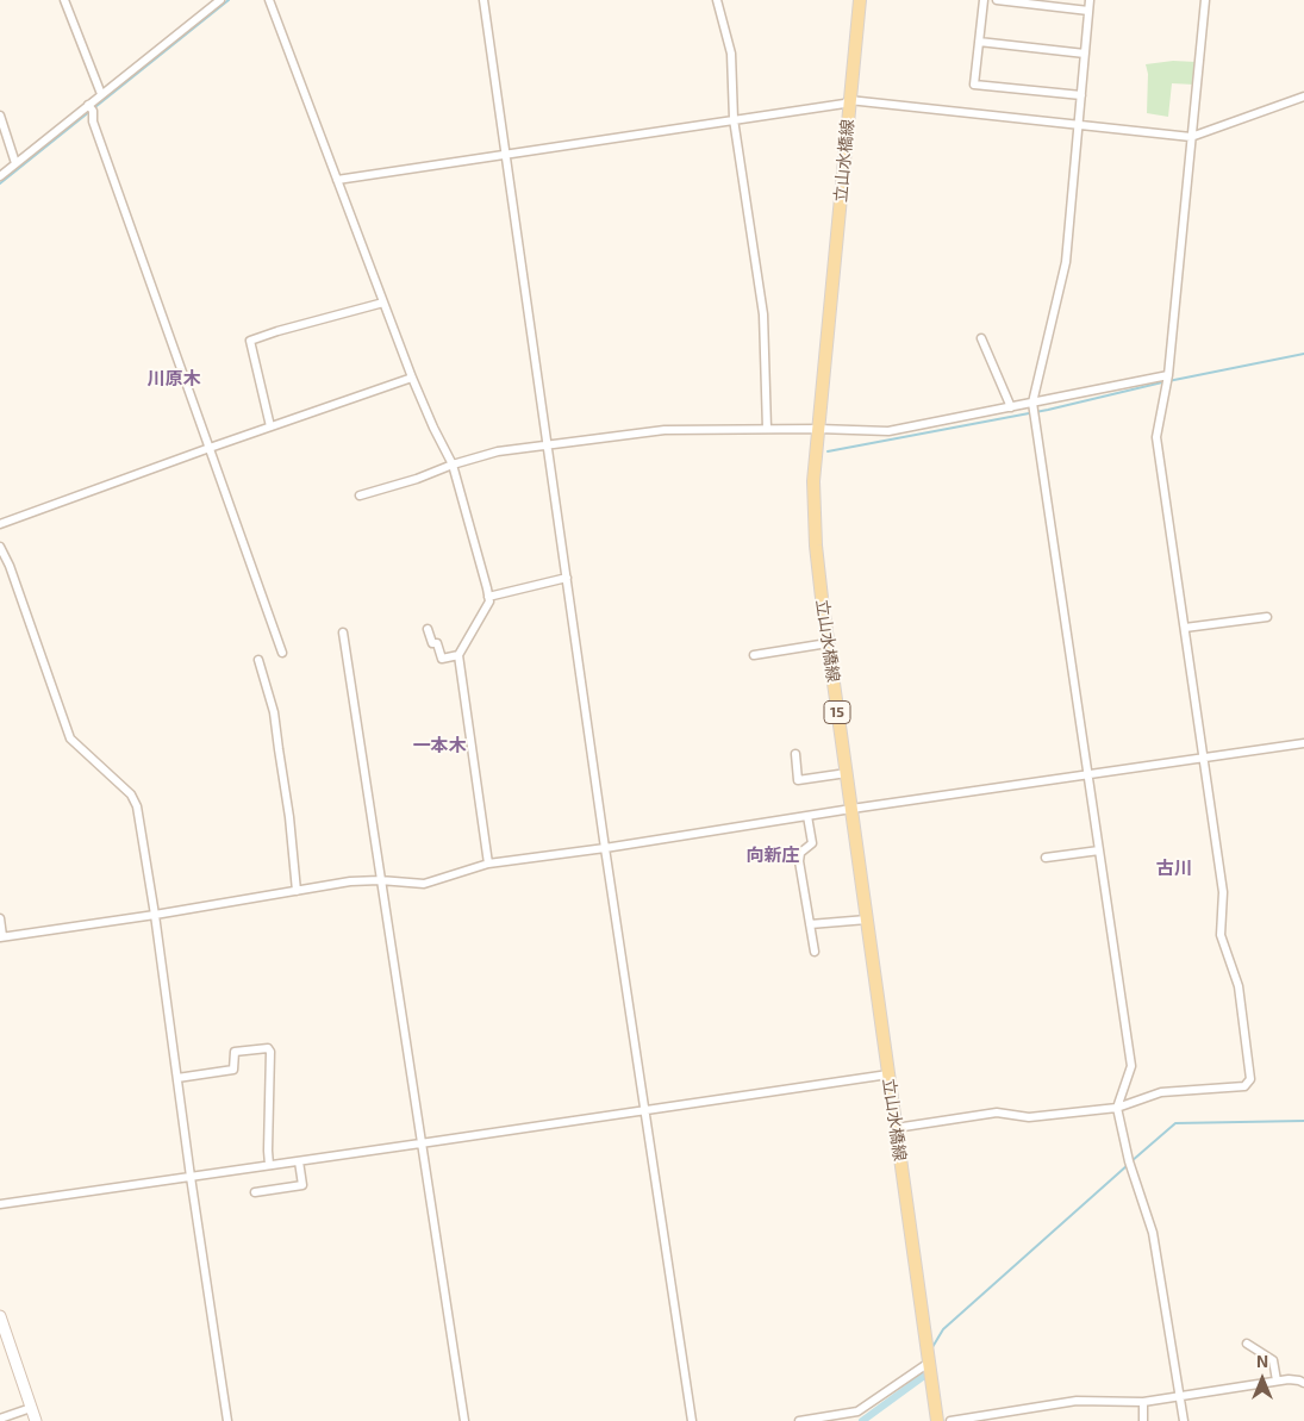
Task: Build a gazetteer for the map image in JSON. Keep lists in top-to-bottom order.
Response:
{
  "streets": {
    "main road": ["立山水橋線", "15"]
  },
  "districts": [
    "川原木",
    "一本木",
    "向新庄",
    "古川"
  ],
  "north": "top"
}
